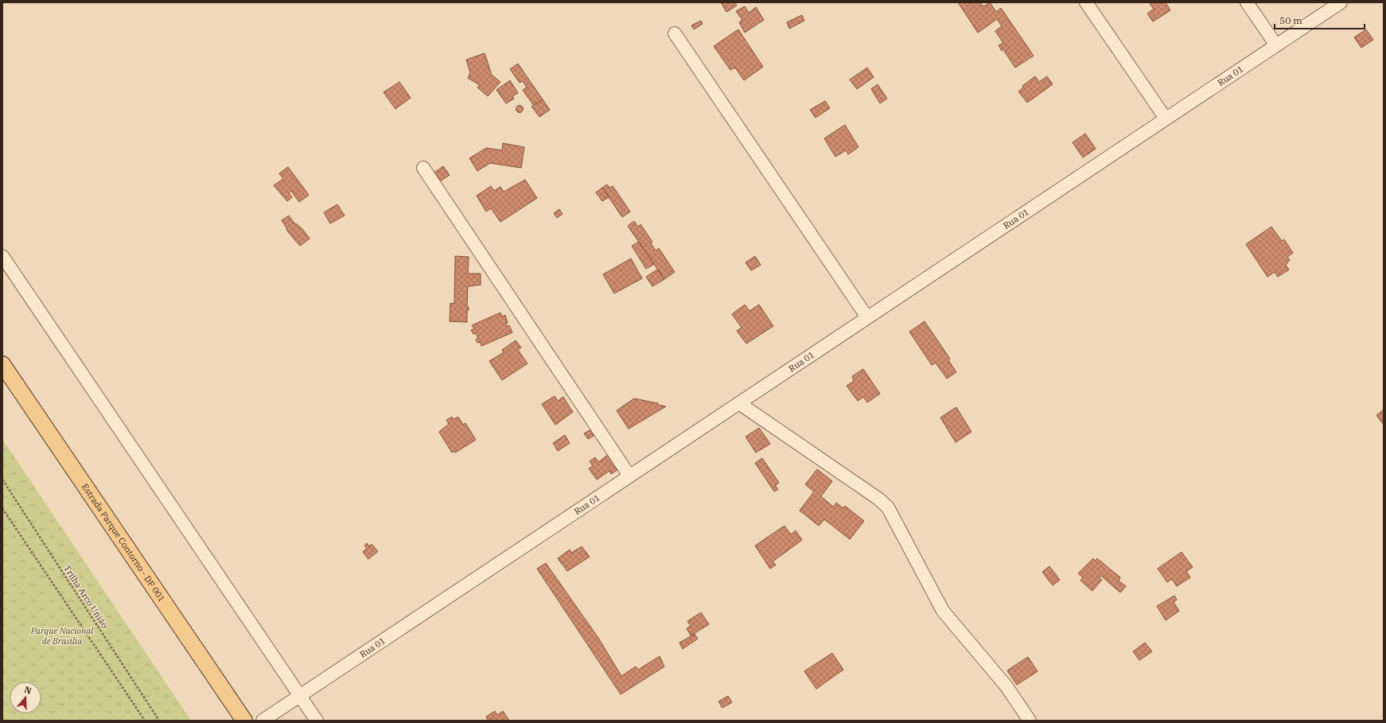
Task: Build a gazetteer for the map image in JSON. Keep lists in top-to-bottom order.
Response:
{
  "streets": {
    "main road": ["Estrada Parque Contorno - DF 001"],
    "street": ["Rua 01"],
    "path": ["Trilha Arco União"]
  },
  "parks": ["Parque Nacional de Brasília"],
  "scale_bar": "50 m",
  "north": "top"
}
